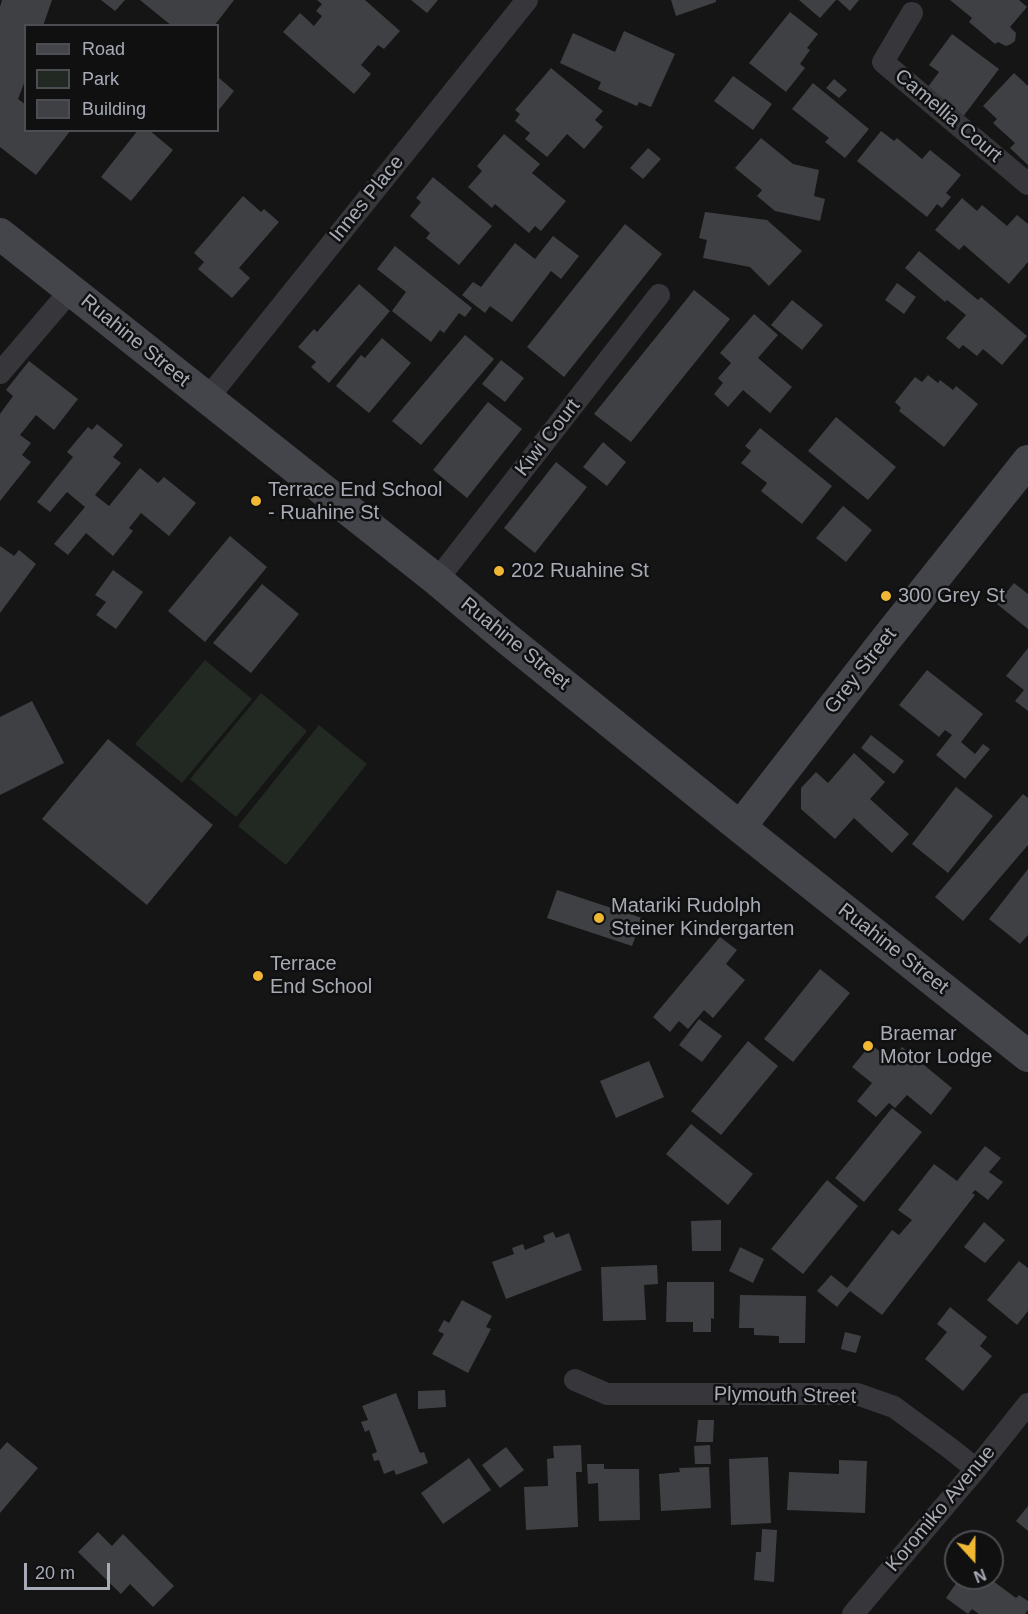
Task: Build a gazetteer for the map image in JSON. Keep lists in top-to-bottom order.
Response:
{
  "streets": {
    "main road": ["Ruahine Street", "Grey Street"],
    "street": [
      "Camellia Court",
      "Innes Place",
      "Kiwi Court",
      "Plymouth Street",
      "Koromiko Avenue"
    ]
  },
  "crossings": [
    ["Innes Place", "Ruahine Street"],
    ["Ruahine Street", "Kiwi Court"],
    ["Ruahine Street", "Grey Street"],
    ["Plymouth Street", "Koromiko Avenue"]
  ],
  "places": [
    "Terrace End School - Ruahine St",
    "202 Ruahine St",
    "300 Grey St",
    "Matariki Rudolph Steiner Kindergarten",
    "Terrace End School",
    "Braemar Motor Lodge"
  ],
  "legend": ["Road", "Park", "Building"],
  "scale_bar": "20 m",
  "north": "bottom"
}
